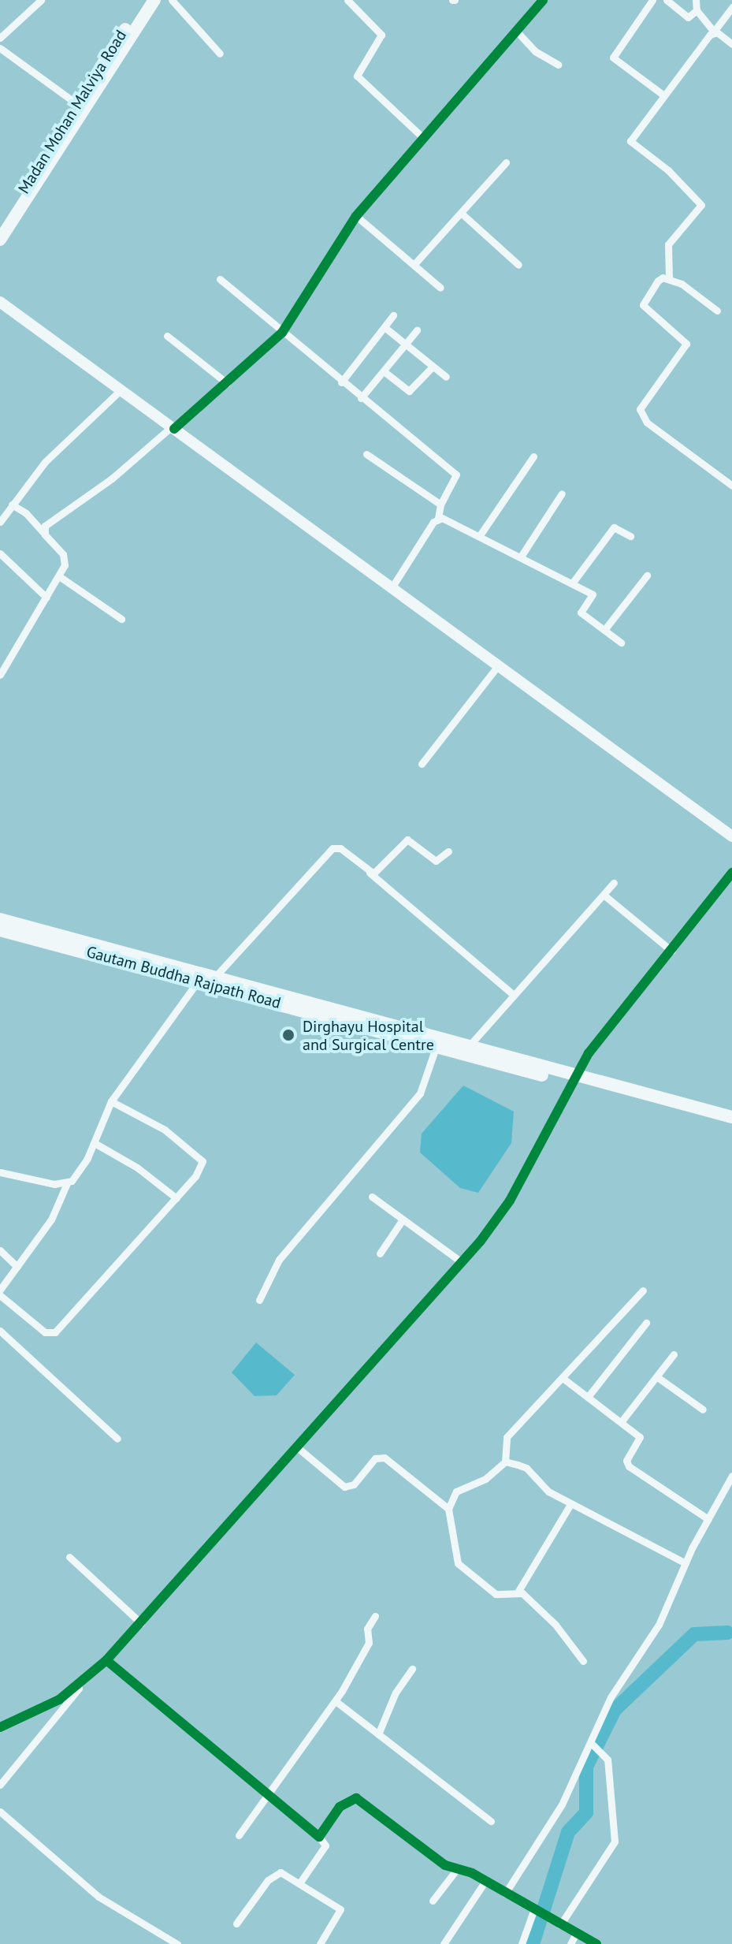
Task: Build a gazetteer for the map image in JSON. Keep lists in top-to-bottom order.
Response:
{
  "streets": {
    "highway": ["Madan Mohan Malviya Road", "Gautam Buddha Rajpath Road"]
  },
  "places": ["Dirghayu Hospital and Surgical Centre"]
}
